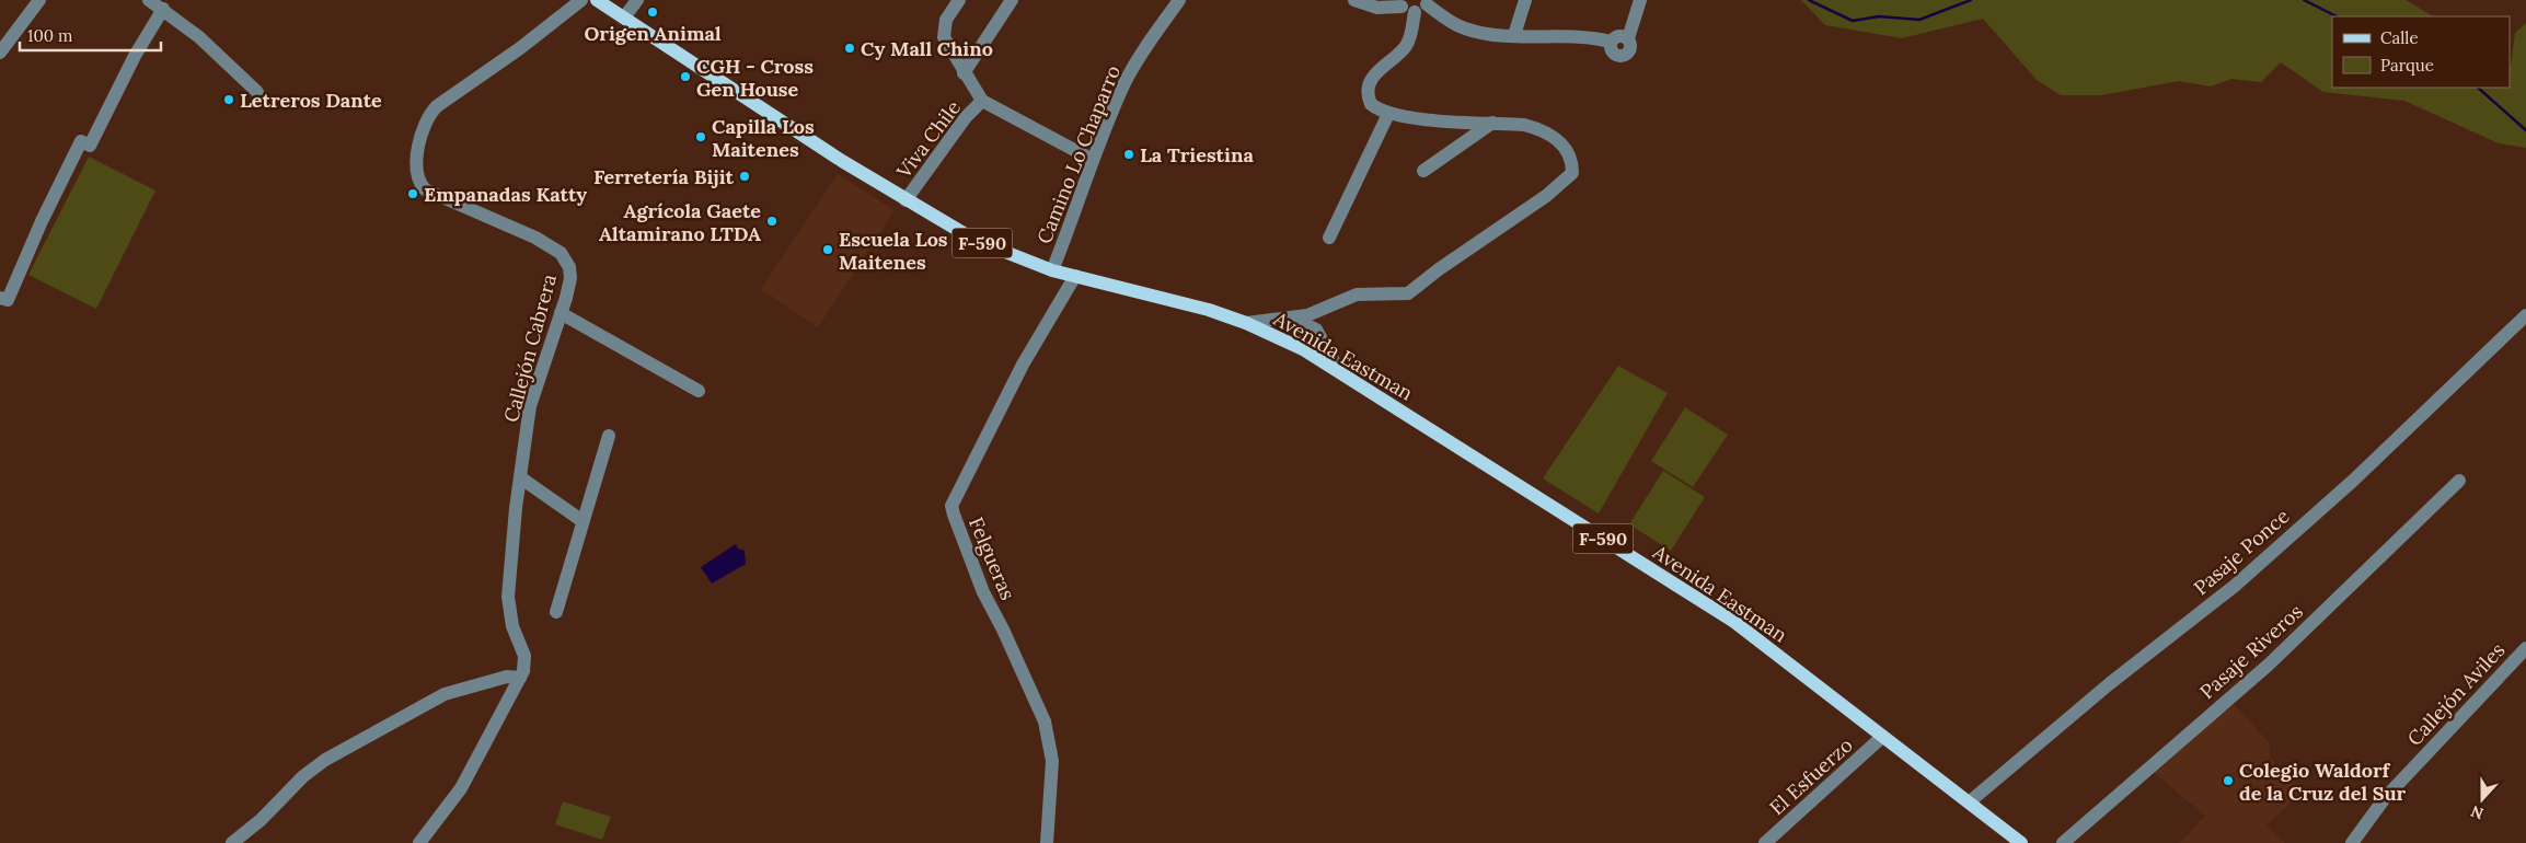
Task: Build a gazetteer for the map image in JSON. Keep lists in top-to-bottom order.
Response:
{
  "streets": {
    "main road": ["F-590", "Avenida Eastman"],
    "street": [
      "Viva Chile",
      "Camino Lo Chaparro",
      "Callejón Cabrera",
      "Pasaje Ponce",
      "Felgueras",
      "Pasaje Riveros",
      "Callejón Aviles",
      "El Esfuerzo"
    ]
  },
  "crossings": [
    ["Viva Chile", "Camino Lo Chaparro"],
    ["Viva Chile", "Avenida Eastman"],
    ["Camino Lo Chaparro", "Avenida Eastman"],
    ["Avenida Eastman", "Pasaje Ponce"],
    ["Avenida Eastman", "Felgueras"],
    ["Avenida Eastman", "El Esfuerzo"]
  ],
  "places": [
    "Origen Animal",
    "Cy Mall Chino",
    "CGH - Cross Gen House",
    "Letreros Dante",
    "Capilla Los Maitenes",
    "La Triestina",
    "Ferretería Bijit",
    "Empanadas Katty",
    "Agrícola Gaete Altamirano LTDA",
    "Escuela Los Maitenes",
    "Colegio Waldorf de la Cruz del Sur"
  ],
  "legend": ["Calle", "Parque"],
  "scale_bar": "100 m",
  "north": "bottom"
}
